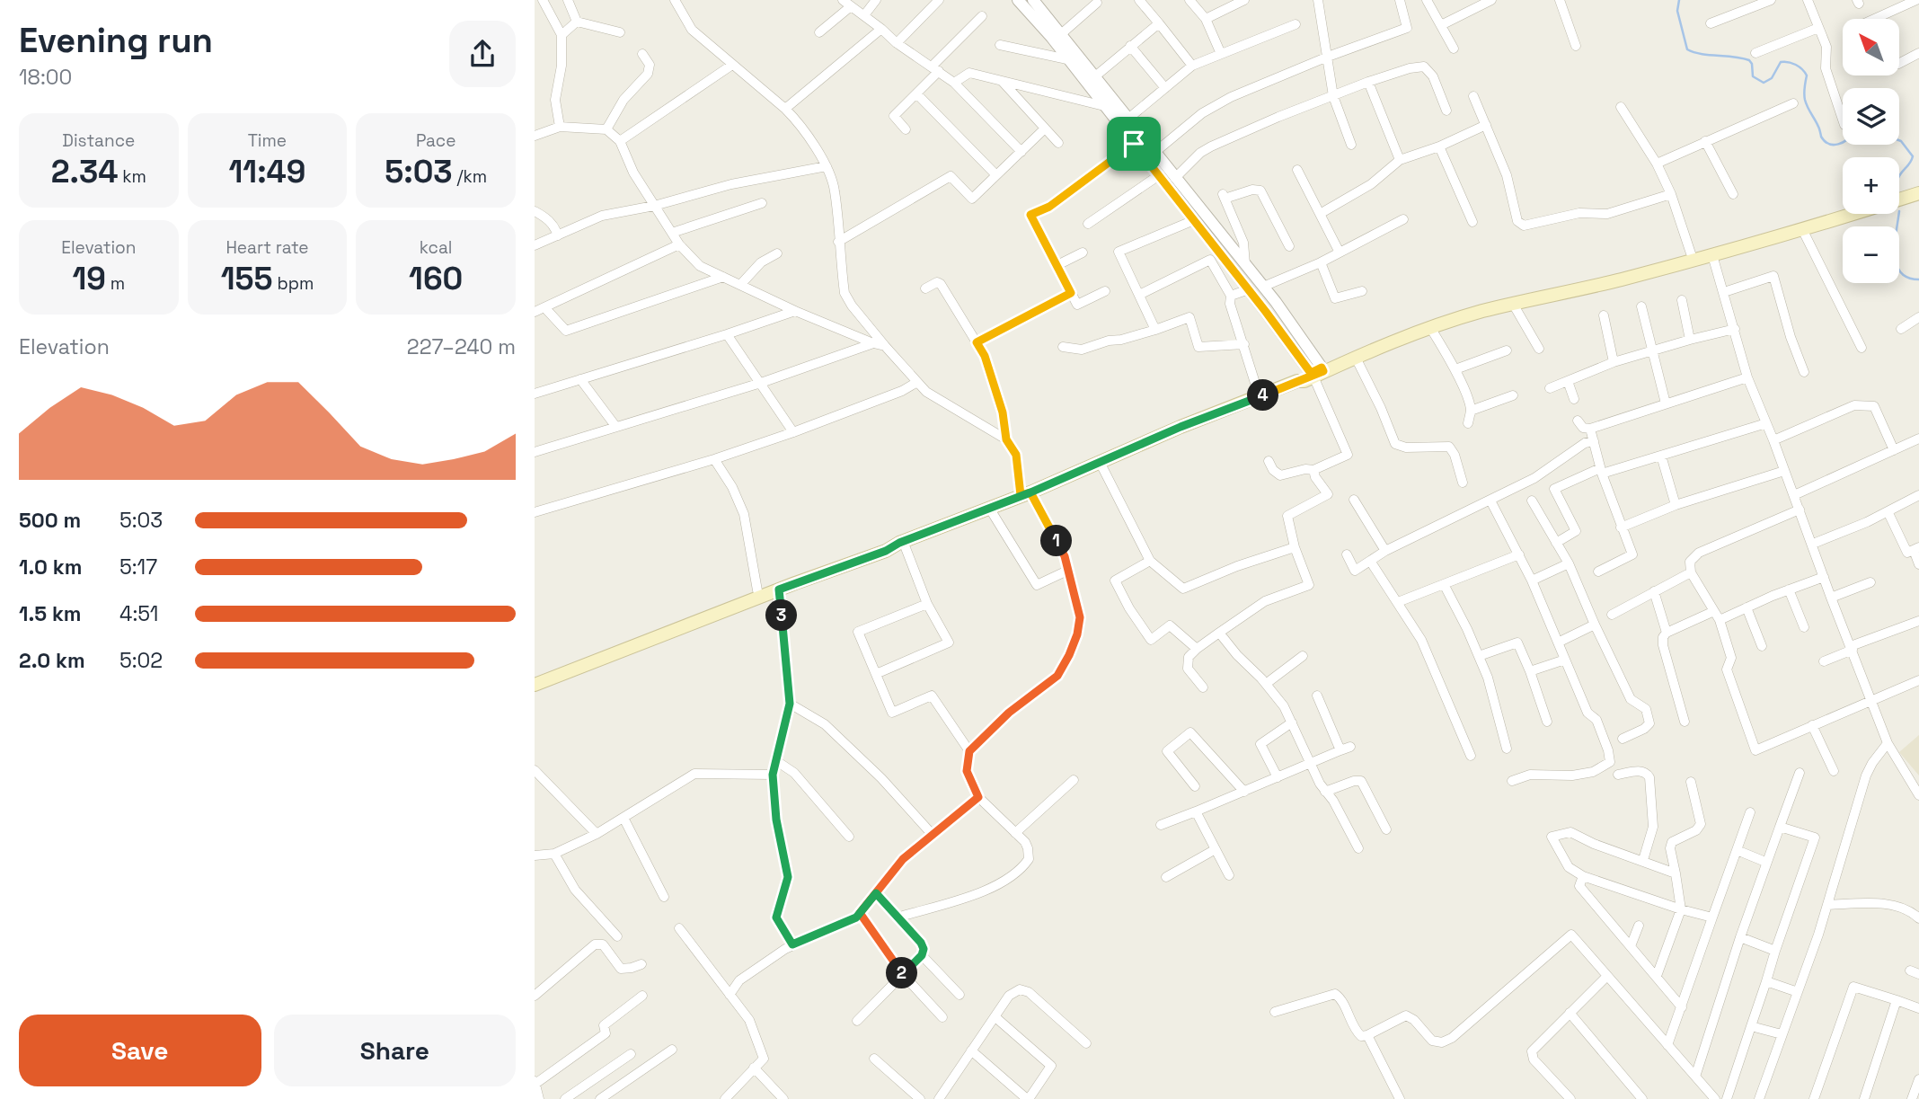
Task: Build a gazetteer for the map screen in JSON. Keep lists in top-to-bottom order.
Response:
{
  "north": "top left",
  "page": {
    "heading": ["Evening run", "18:00"],
    "map_buttons": ["+", "−"],
    "stats": [
      ["Distance", "2.34 km"],
      ["Time", "11:49"],
      ["Pace", "5:03 /km"],
      ["Elevation", "19 m"],
      ["Heart rate", "155 bpm"],
      ["kcal", "160"]
    ],
    "chart": ["Elevation", "227–240 m"],
    "pins": [
      "4",
      "1",
      "3",
      "2"
    ],
    "list": [
      {
        "name": "500 m",
        "note": "5:03"
      },
      {
        "name": "1.0 km",
        "note": "5:17"
      },
      {
        "name": "1.5 km",
        "note": "4:51"
      },
      {
        "name": "2.0 km",
        "note": "5:02"
      }
    ],
    "buttons": ["Save", "Share"]
  }
}
